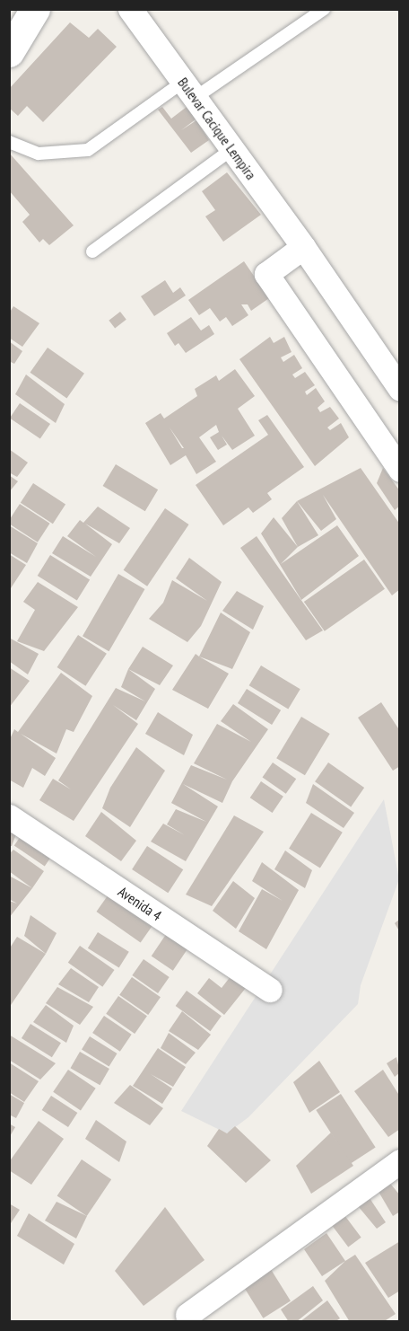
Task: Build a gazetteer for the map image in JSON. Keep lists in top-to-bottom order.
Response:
{
  "streets": {
    "street": ["Bulevar Cacique Lempira", "Avenida 4"]
  }
}
